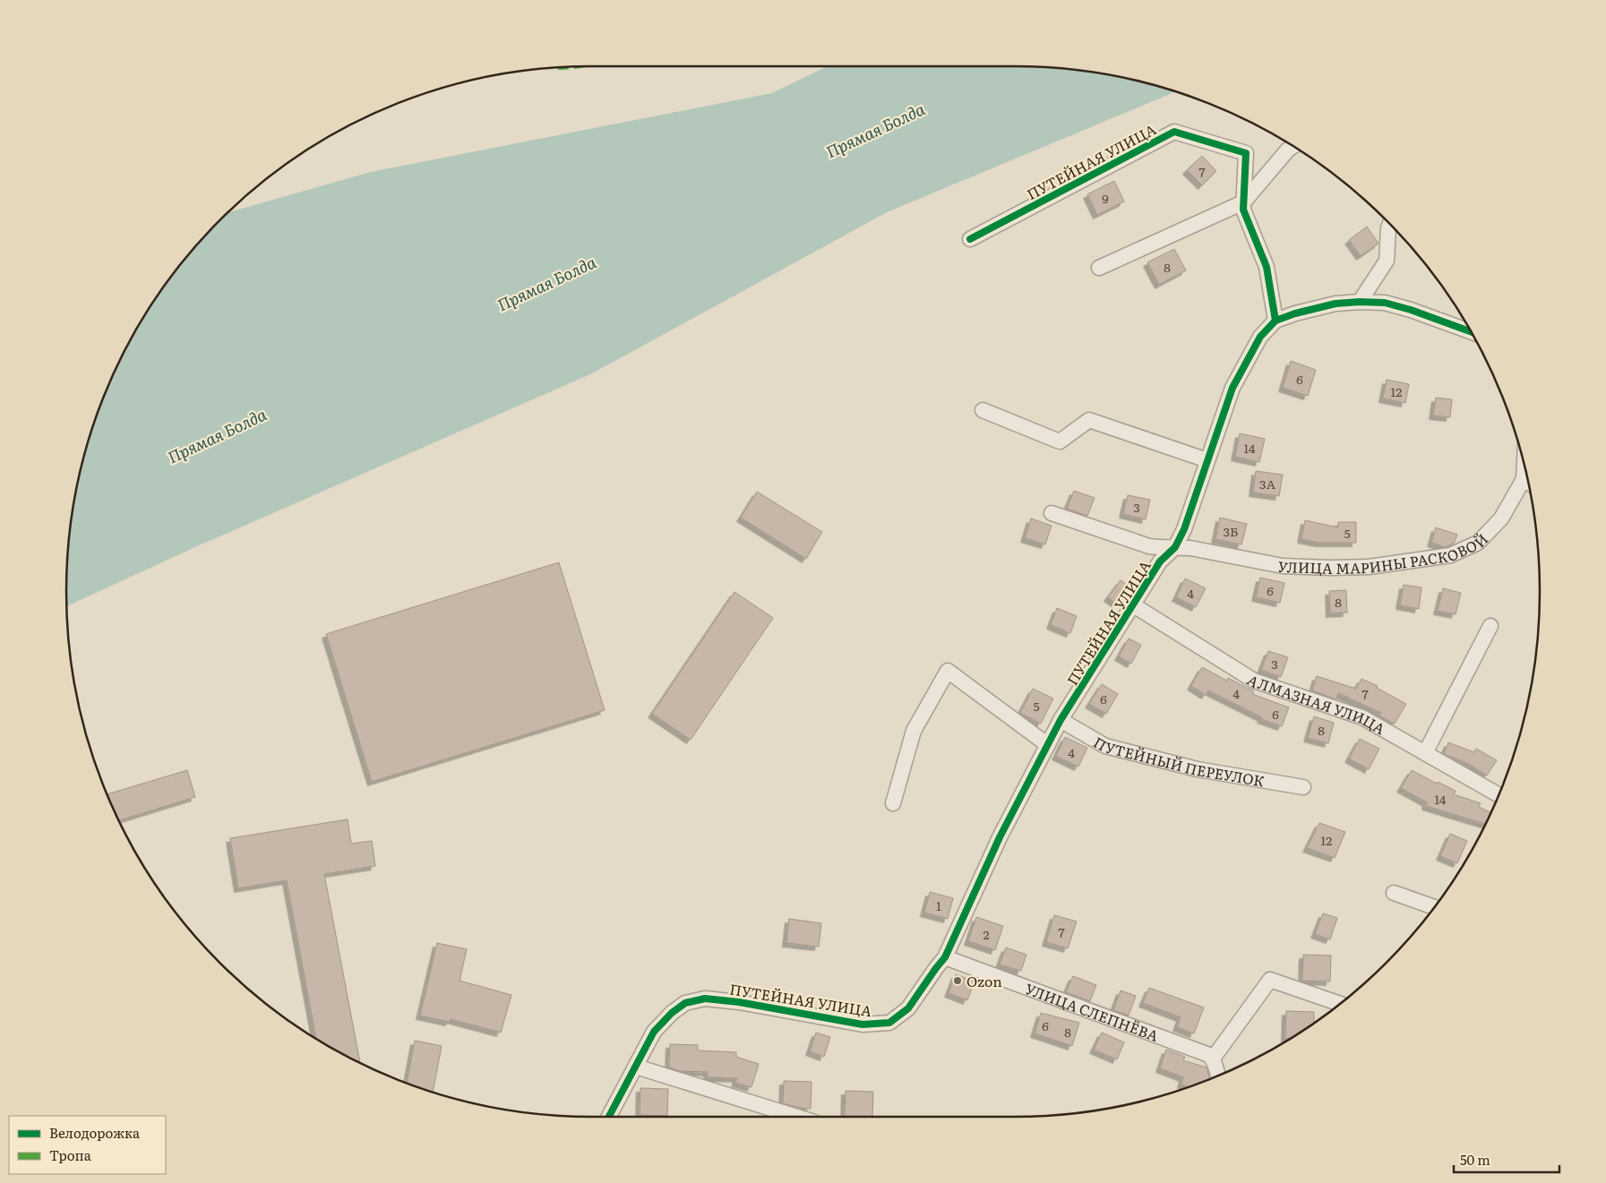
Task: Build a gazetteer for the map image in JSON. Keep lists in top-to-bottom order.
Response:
{
  "streets": {
    "street": [
      "ПУТЕЙНАЯ УЛИЦА",
      "УЛИЦА МАРИНЫ РАСКОВОЙ",
      "АЛМАЗНАЯ УЛИЦА",
      "ПУТЕЙНЫЙ ПЕРЕУЛОК",
      "УЛИЦА СЛЕПНЁВА"
    ]
  },
  "crossings": [
    ["ПУТЕЙНАЯ УЛИЦА", "УЛИЦА МАРИНЫ РАСКОВОЙ"],
    ["ПУТЕЙНАЯ УЛИЦА", "АЛМАЗНАЯ УЛИЦА"],
    ["ПУТЕЙНАЯ УЛИЦА", "ПУТЕЙНЫЙ ПЕРЕУЛОК"],
    ["ПУТЕЙНАЯ УЛИЦА", "УЛИЦА СЛЕПНЁВА"]
  ],
  "water": ["Прямая Болда"],
  "places": ["Ozon"],
  "house_numbers": [
    "7",
    "9",
    "8",
    "6",
    "12",
    "14",
    "3А",
    "3",
    "3Б",
    "5",
    "6",
    "4",
    "8",
    "3",
    "4",
    "7",
    "6",
    "5",
    "6",
    "8",
    "4",
    "14",
    "12",
    "1",
    "7",
    "2",
    "6",
    "8"
  ],
  "legend": ["Велодорожка", "Тропа"],
  "scale_bar": "50 m"
}
